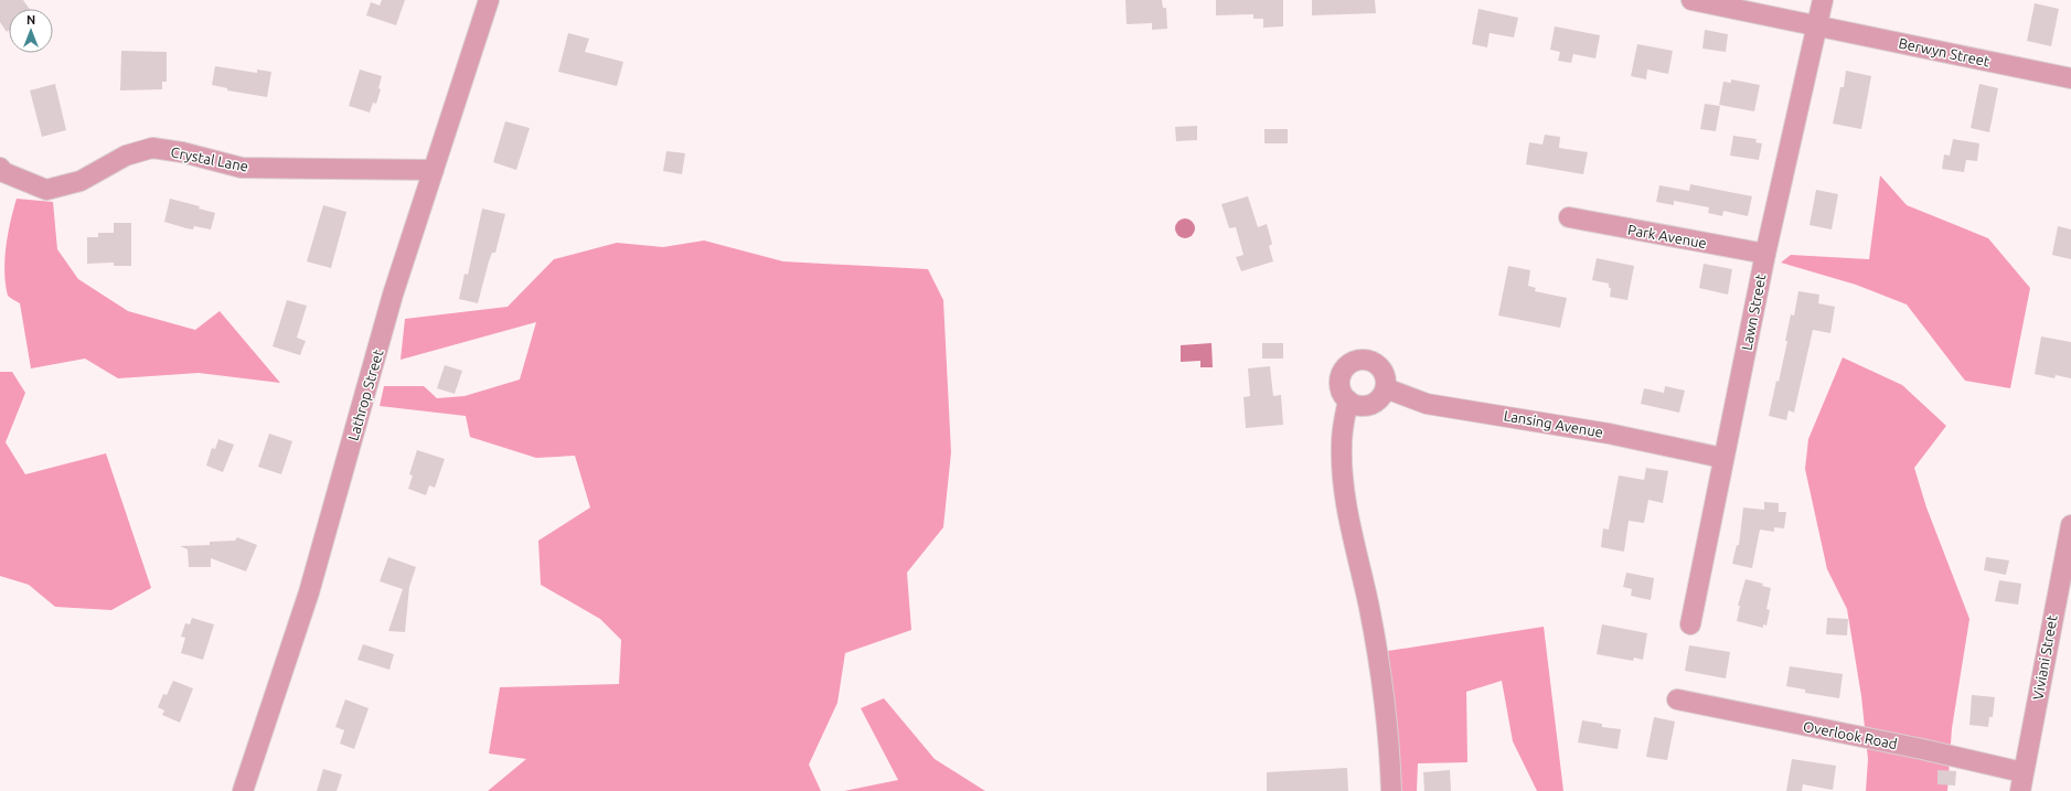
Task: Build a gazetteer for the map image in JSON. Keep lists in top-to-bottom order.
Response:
{
  "streets": {
    "street": [
      "Berwyn Street",
      "Crystal Lane",
      "Park Avenue",
      "Lawn Street",
      "Lathrop Street",
      "Lansing Avenue",
      "Viviani Street",
      "Overlook Road"
    ]
  },
  "crossings": [
    ["Berwyn Street", "Lawn Street"],
    ["Crystal Lane", "Lathrop Street"],
    ["Park Avenue", "Lawn Street"],
    ["Lawn Street", "Lansing Avenue"],
    ["Viviani Street", "Overlook Road"]
  ],
  "north": "top"
}
